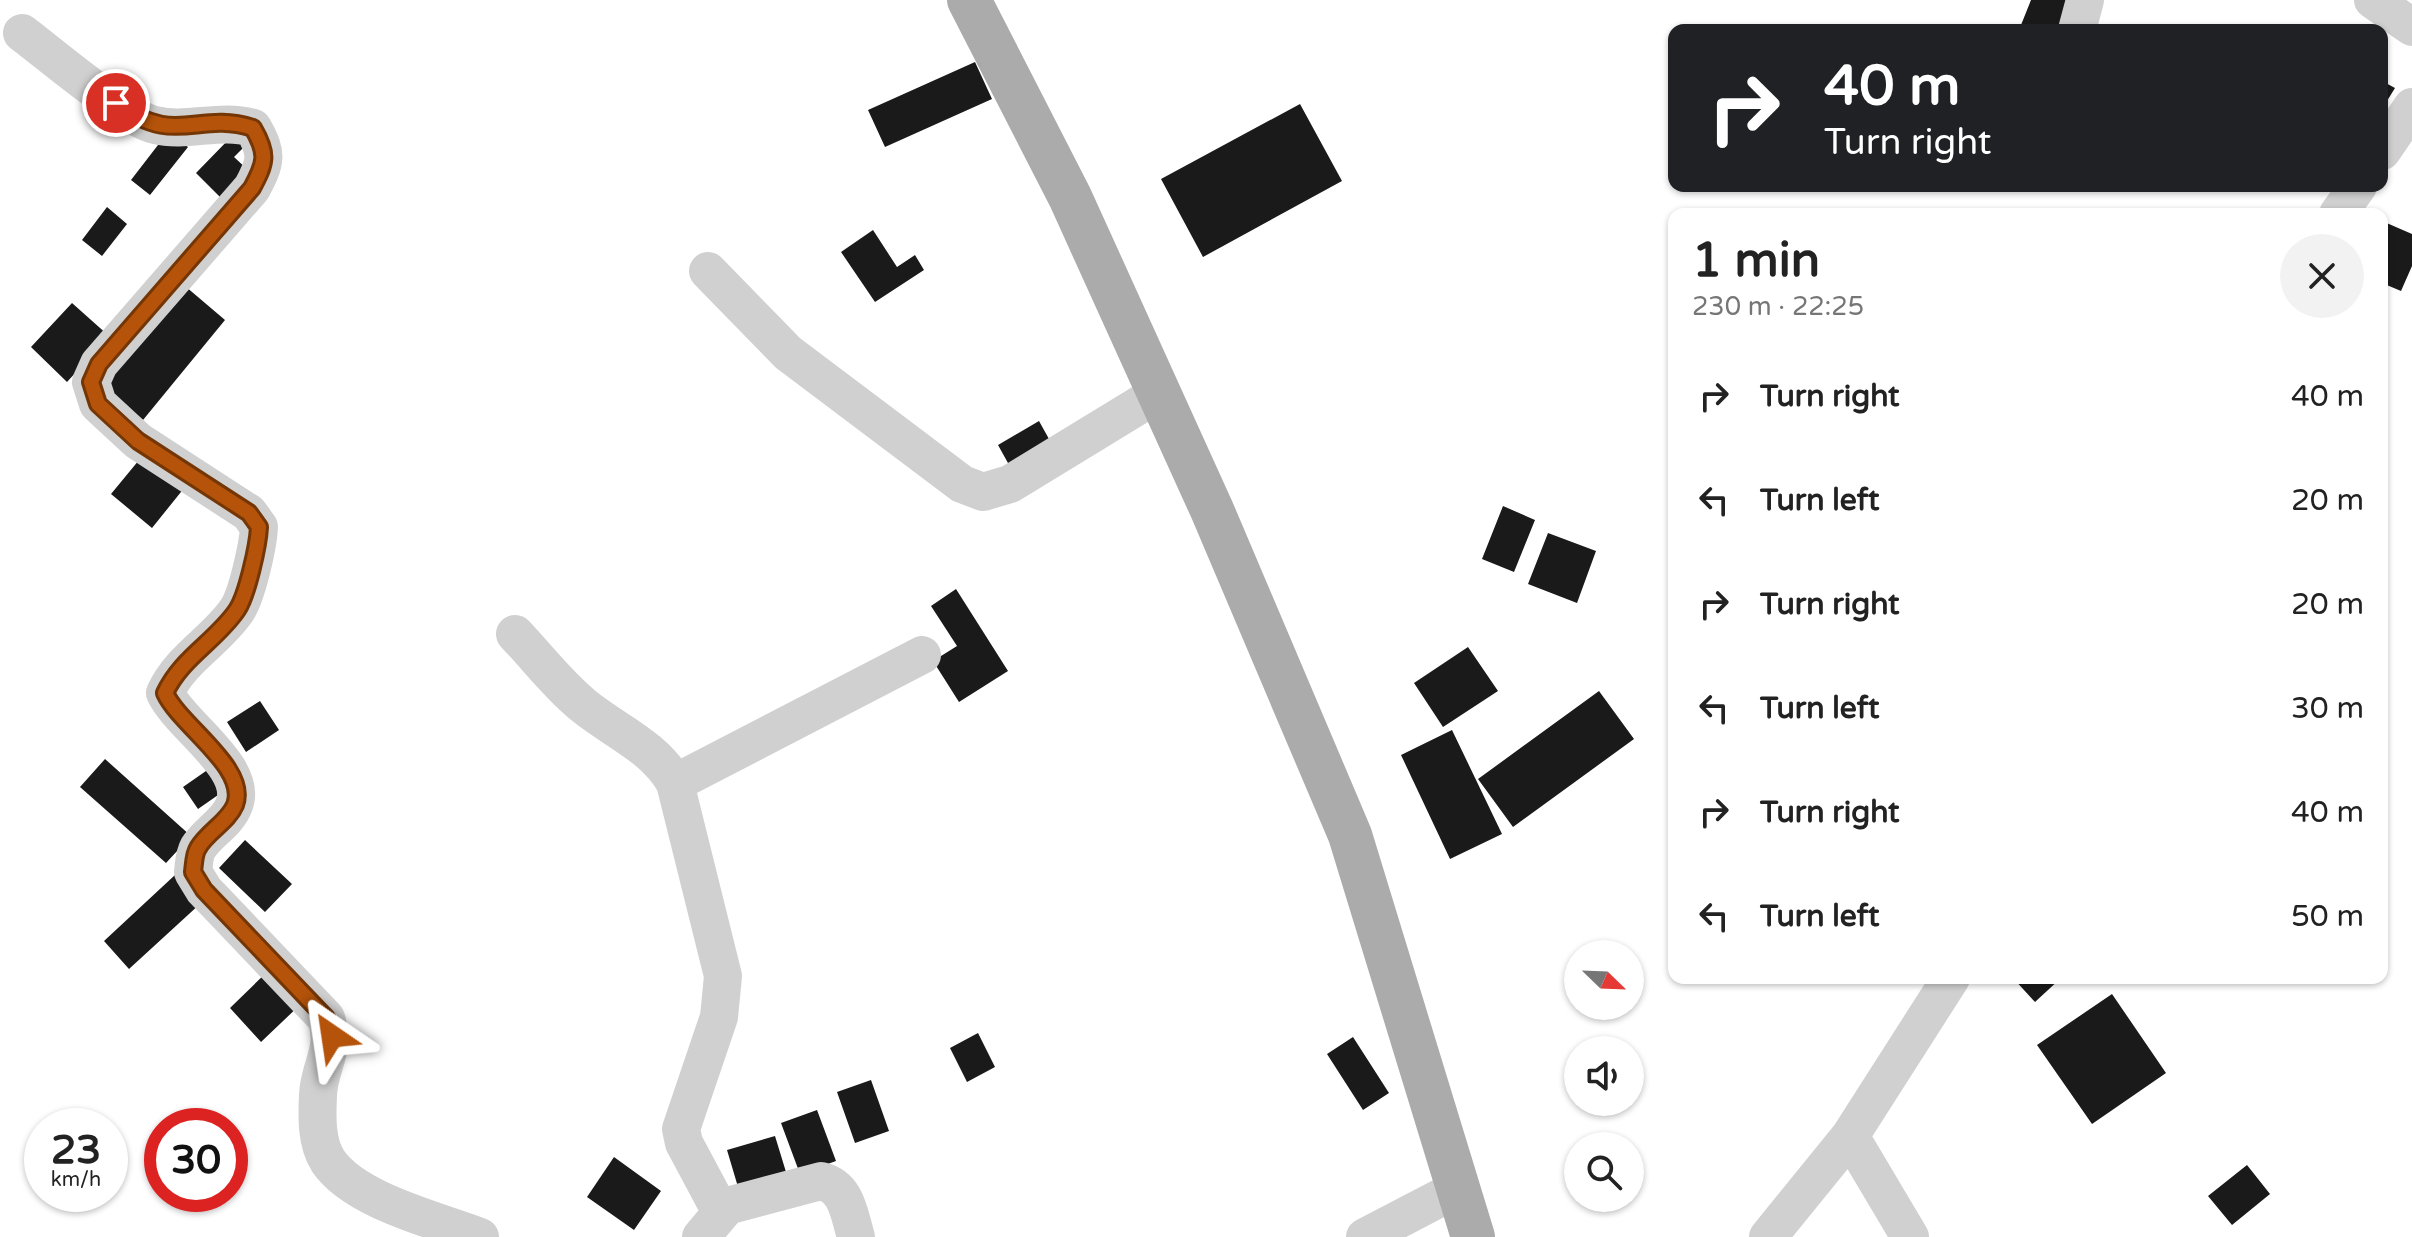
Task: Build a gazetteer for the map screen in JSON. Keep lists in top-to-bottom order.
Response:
{
  "north": "bottom right",
  "page": {
    "turn": ["40 m", "Turn right"],
    "heading": ["1 min", "230 m · 22:25"],
    "list": [
      {
        "name": "Turn right",
        "value": "40 m"
      },
      {
        "name": "Turn left",
        "value": "20 m"
      },
      {
        "name": "Turn right",
        "value": "20 m"
      },
      {
        "name": "Turn left",
        "value": "30 m"
      },
      {
        "name": "Turn right",
        "value": "40 m"
      },
      {
        "name": "Turn left",
        "value": "50 m"
      }
    ],
    "speed": "23 km/h",
    "limit": "30"
  }
}
